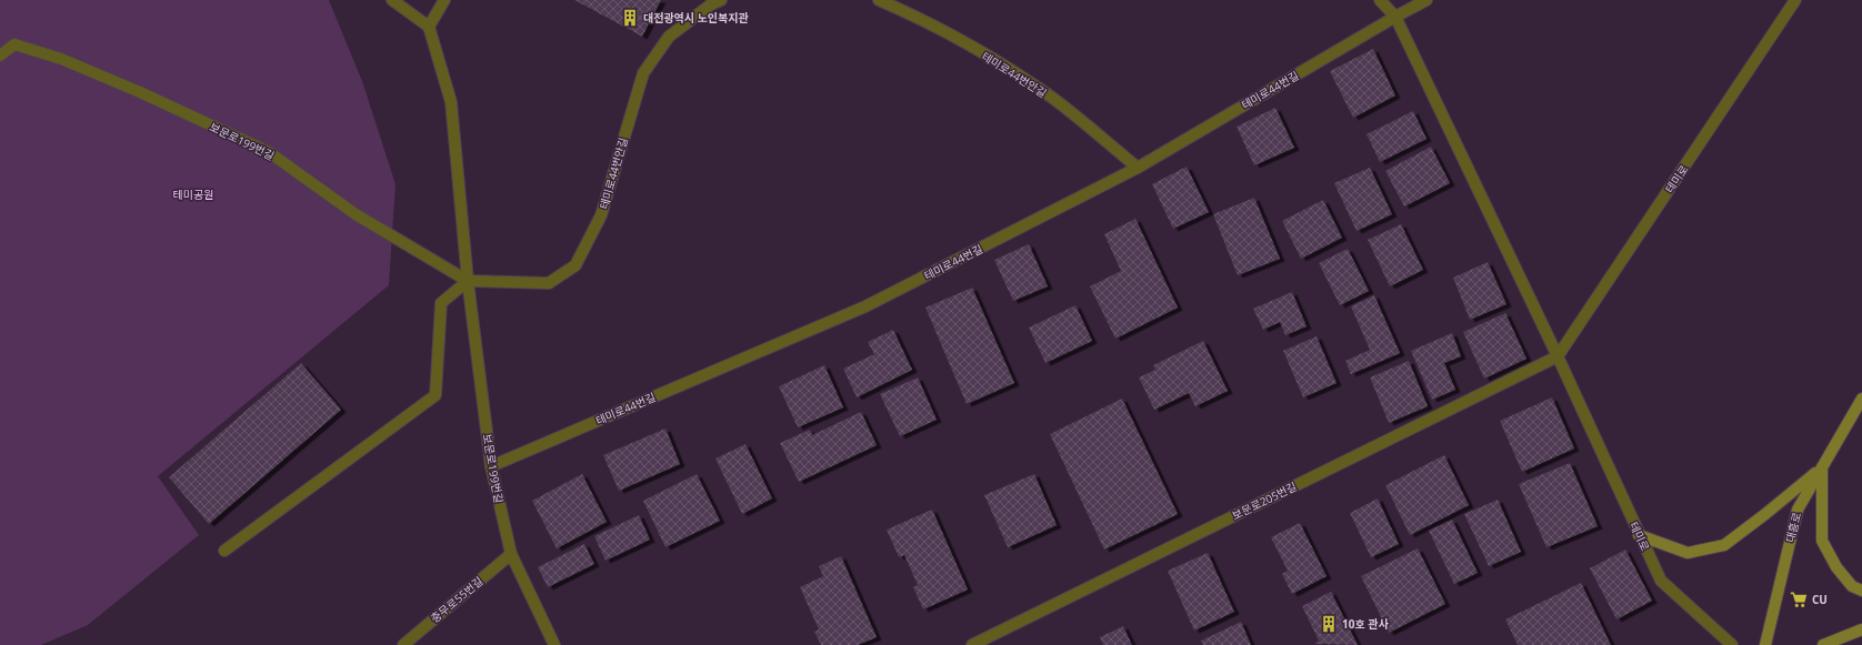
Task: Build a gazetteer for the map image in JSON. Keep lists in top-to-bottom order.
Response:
{
  "streets": {
    "main road": ["대흥로"],
    "street": [
      "테미로44번안길",
      "테미로44번길",
      "보문로199번길",
      "테미로",
      "보문로205번길",
      "충무로55번길"
    ]
  },
  "crossings": [
    ["테미로44번안길", "테미로44번길"],
    ["테미로44번안길", "보문로199번길"],
    ["테미로44번길", "보문로199번길"],
    ["테미로44번길", "테미로"],
    ["보문로199번길", "충무로55번길"],
    ["테미로", "보문로205번길"]
  ],
  "parks": ["테미공원"],
  "places": {
    "building": ["대전광역시 노인복지관", "10호 관사"],
    "supermarket": ["CU"]
  }
}
